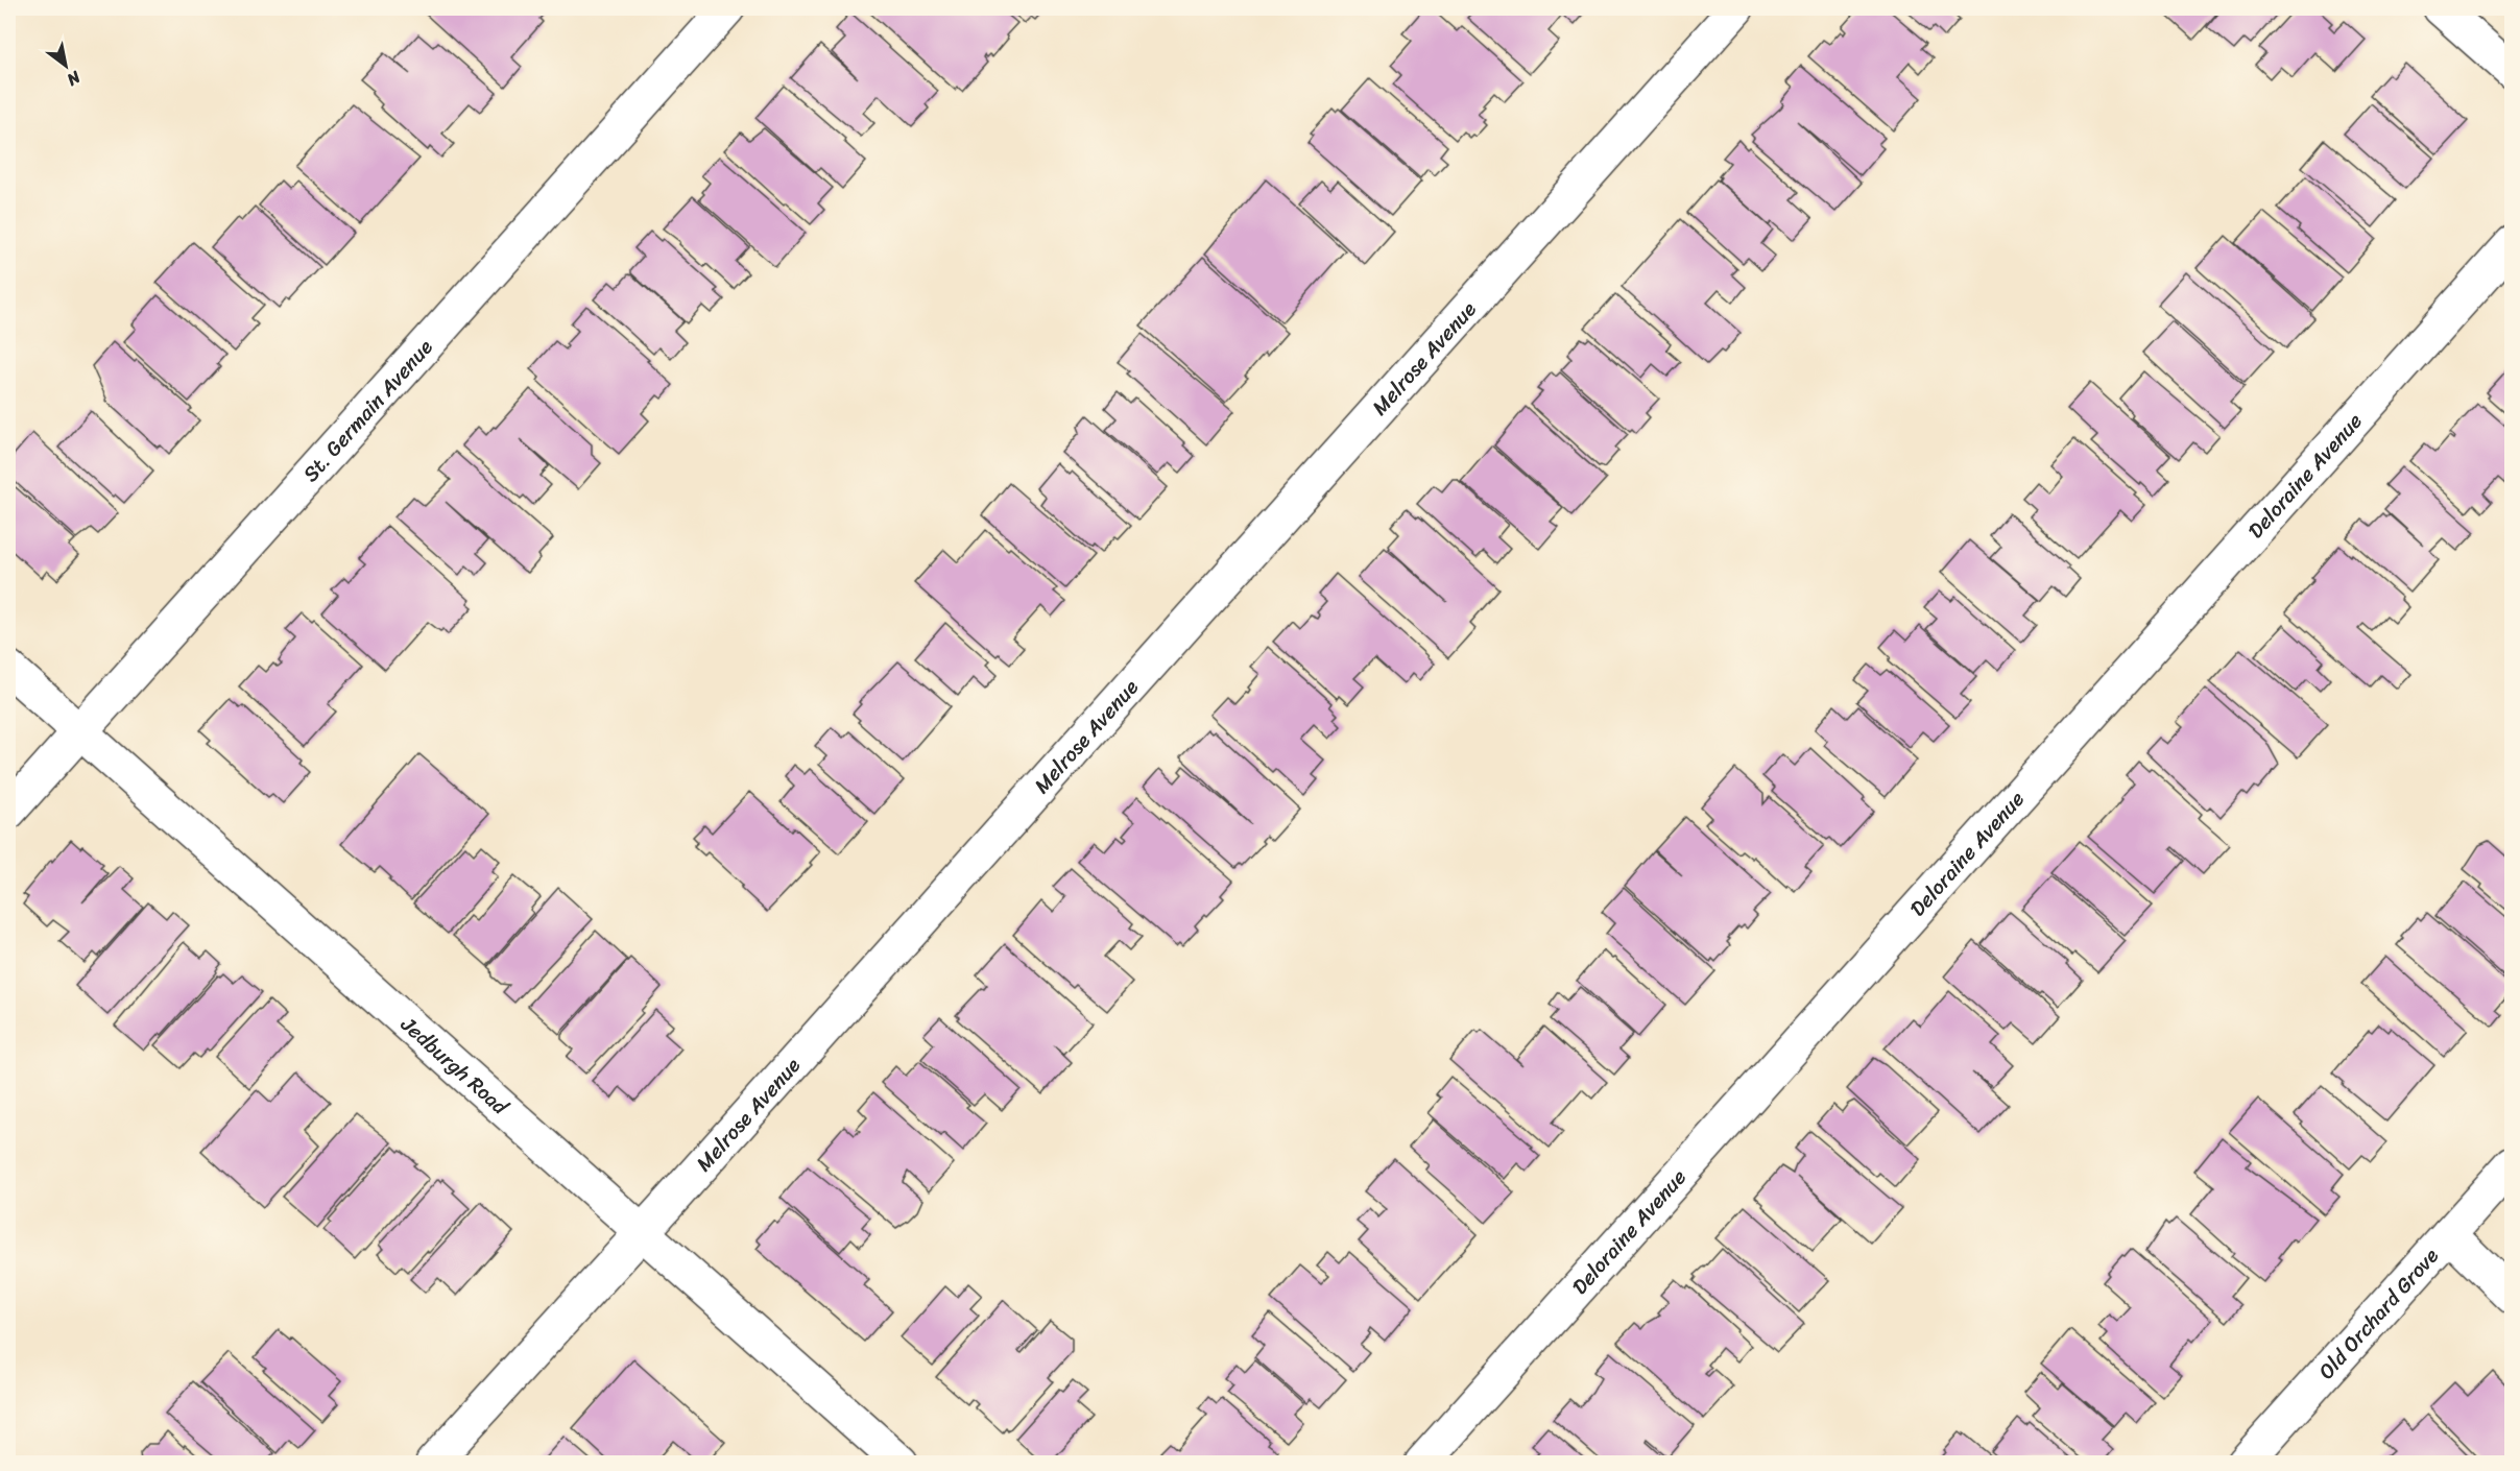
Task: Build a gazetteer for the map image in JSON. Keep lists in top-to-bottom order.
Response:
{
  "streets": {
    "street": [
      "Melrose Avenue",
      "St. Germain Avenue",
      "Deloraine Avenue",
      "Jedburgh Road",
      "Old Orchard Grove"
    ]
  },
  "crossings": [
    ["Melrose Avenue", "Jedburgh Road"],
    ["St. Germain Avenue", "Jedburgh Road"]
  ],
  "north": "bottom right"
}
